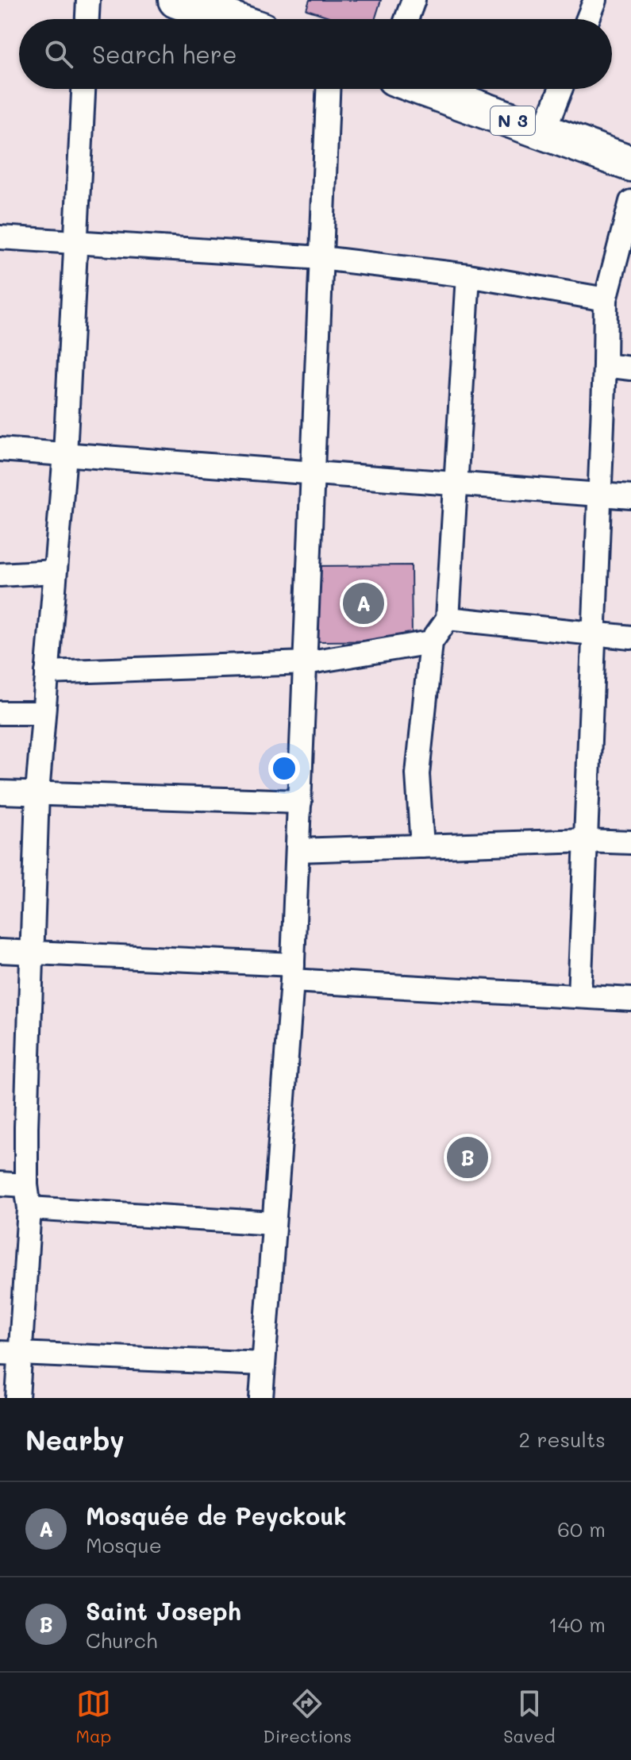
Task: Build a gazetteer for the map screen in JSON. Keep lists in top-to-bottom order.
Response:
{
  "streets": {
    "main road": ["N 3"]
  },
  "page": {
    "search": "Search here",
    "pins": ["A", "B"],
    "heading": ["Nearby", "2 results"],
    "list": [
      {
        "mark": "A",
        "name": "Mosquée de Peyckouk",
        "note": "Mosque",
        "value": "60 m"
      },
      {
        "mark": "B",
        "name": "Saint Joseph",
        "note": "Church",
        "value": "140 m"
      }
    ],
    "nav": ["Map", "Directions", "Saved"]
  }
}
